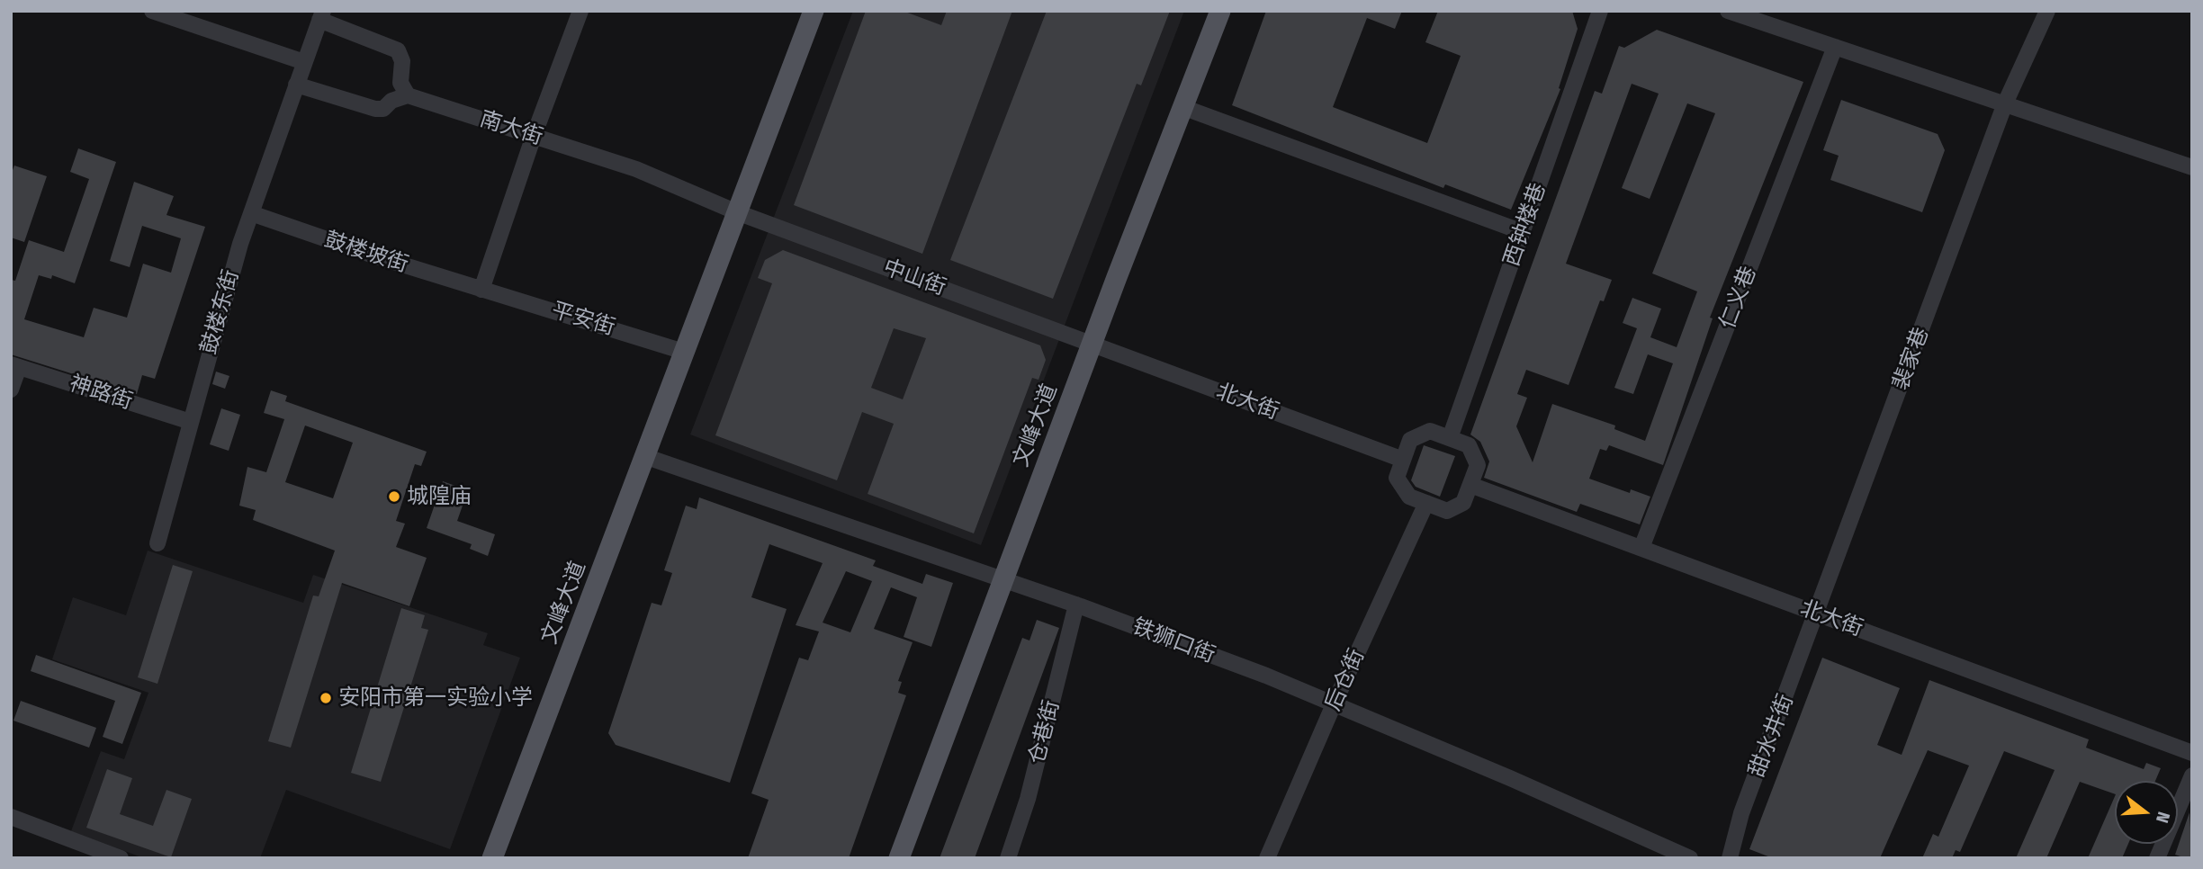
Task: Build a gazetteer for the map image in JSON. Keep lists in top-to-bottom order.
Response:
{
  "streets": {
    "main road": ["文峰大道"],
    "street": [
      "南大街",
      "西钟楼巷",
      "鼓楼坡街",
      "中山街",
      "仁义巷",
      "鼓楼东街",
      "平安街",
      "裴家巷",
      "神路街",
      "北大街",
      "铁狮口街",
      "后仓街",
      "仓巷街",
      "甜水井街"
    ]
  },
  "crossings": [
    ["南大街", "中山街"],
    ["南大街", "文峰大道"],
    ["西钟楼巷", "北大街"],
    ["西钟楼巷", "后仓街"],
    ["鼓楼坡街", "鼓楼东街"],
    ["鼓楼坡街", "平安街"],
    ["中山街", "北大街"],
    ["中山街", "文峰大道"],
    ["仁义巷", "北大街"],
    ["鼓楼东街", "神路街"],
    ["平安街", "文峰大道"],
    ["裴家巷", "北大街"],
    ["裴家巷", "甜水井街"],
    ["北大街", "文峰大道"],
    ["北大街", "后仓街"],
    ["北大街", "甜水井街"],
    ["文峰大道", "铁狮口街"],
    ["铁狮口街", "后仓街"],
    ["铁狮口街", "仓巷街"]
  ],
  "places": ["城隍庙", "安阳市第一实验小学"],
  "north": "right"
}
